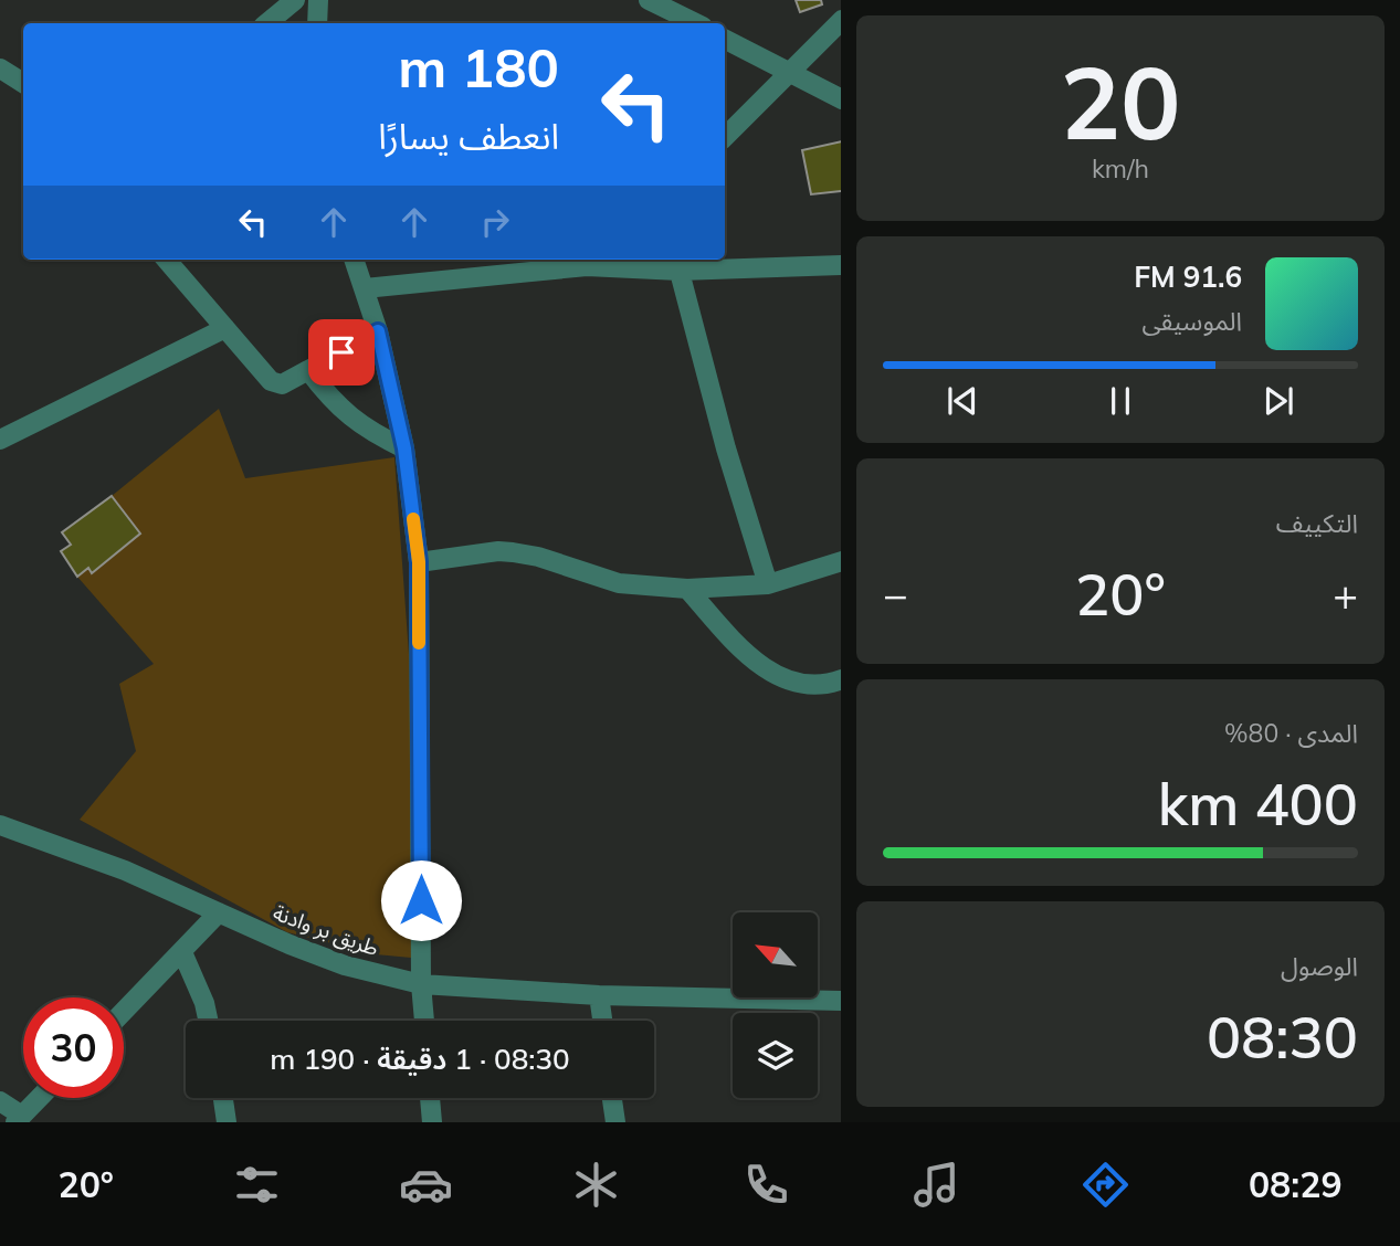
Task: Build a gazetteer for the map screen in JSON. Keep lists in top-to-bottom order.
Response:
{
  "streets": {
    "street": ["طريق بر وادنة"]
  },
  "north": "top left",
  "page": {
    "tile": [
      ["20", "km/h"],
      "التكييف",
      ["المدى · 80%", "400 km"],
      ["الوصول", "08:30"]
    ],
    "turn": ["180 m", "انعطف يسارًا"],
    "song": ["91.6 FM", "الموسيقى"],
    "heat": ["−", "20°", "+"],
    "limit": "30",
    "trip": "08:30 · 1 دقيقة · 190 m",
    "tabs": ["08:29", "20°"]
  }
}
